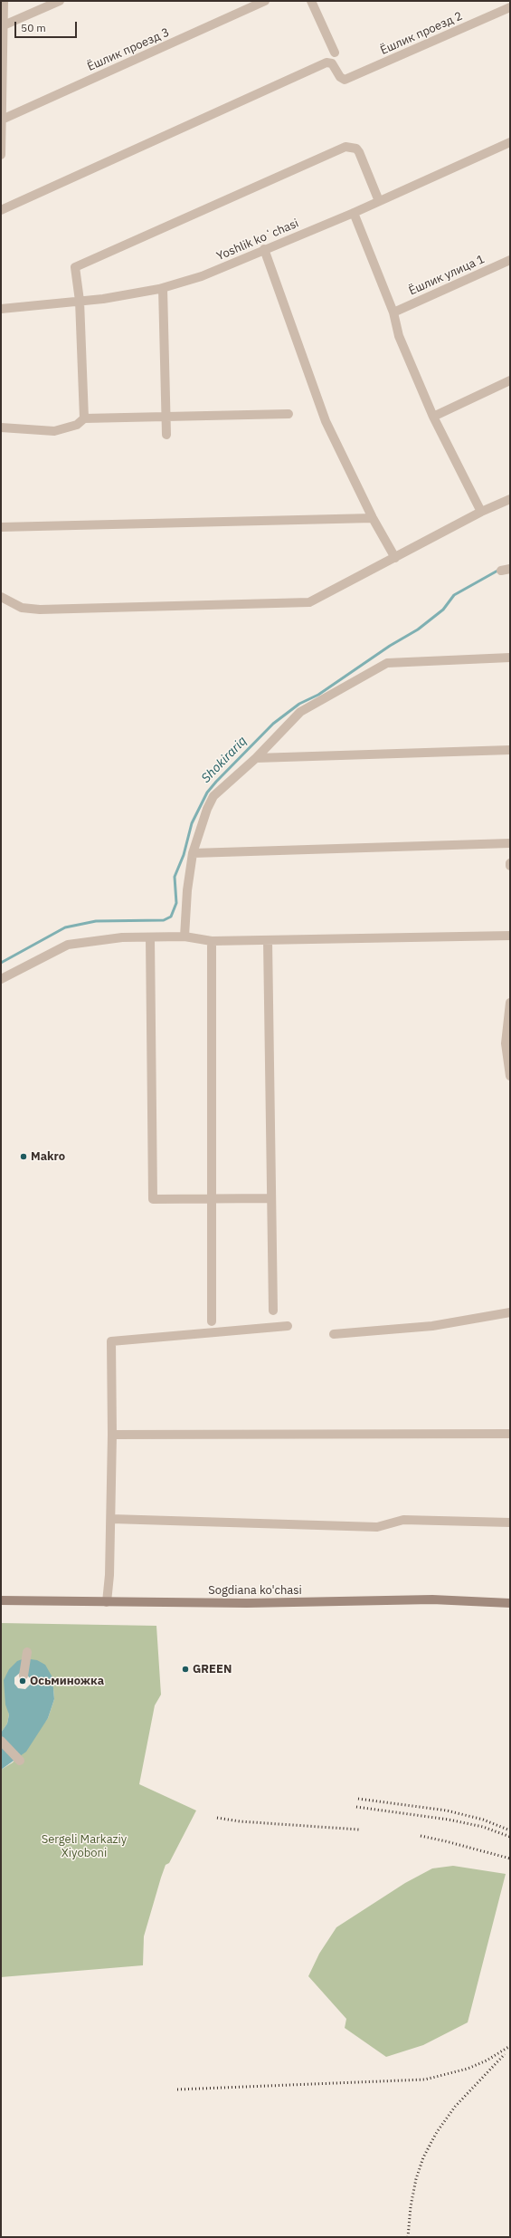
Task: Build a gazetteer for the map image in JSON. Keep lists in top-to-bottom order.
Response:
{
  "streets": {
    "street": [
      "Ёшлик проезд 2",
      "Ёшлик проезд 3",
      "Yoshlik koʻchasi",
      "Ёшлик улица 1",
      "Sogdiana ko'chasi"
    ]
  },
  "water": ["Shokirariq"],
  "parks": ["Sergeli Markaziy Xiyoboni"],
  "places": ["Makro", "GREEN", "Осьминожка"],
  "scale_bar": "50 m"
}
